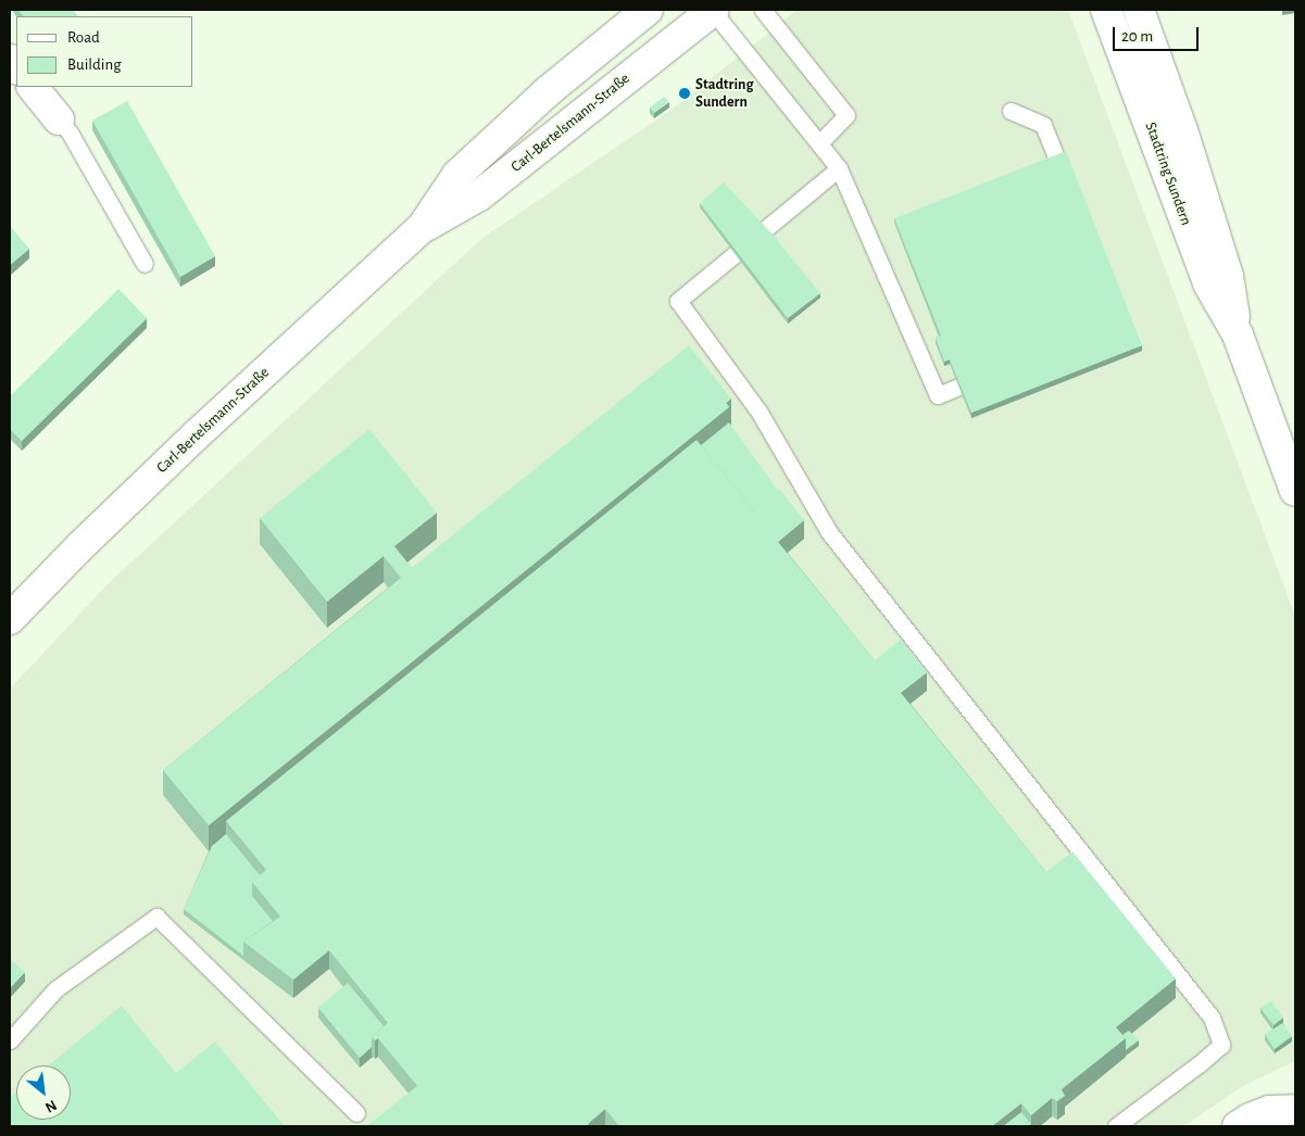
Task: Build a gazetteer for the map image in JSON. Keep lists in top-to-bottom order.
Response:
{
  "streets": {
    "main road": ["Carl-Bertelsmann-Straße", "Stadtring Sundern"]
  },
  "places": ["Stadtring Sundern"],
  "legend": ["Road", "Building"],
  "scale_bar": "20 m",
  "north": "bottom right"
}
